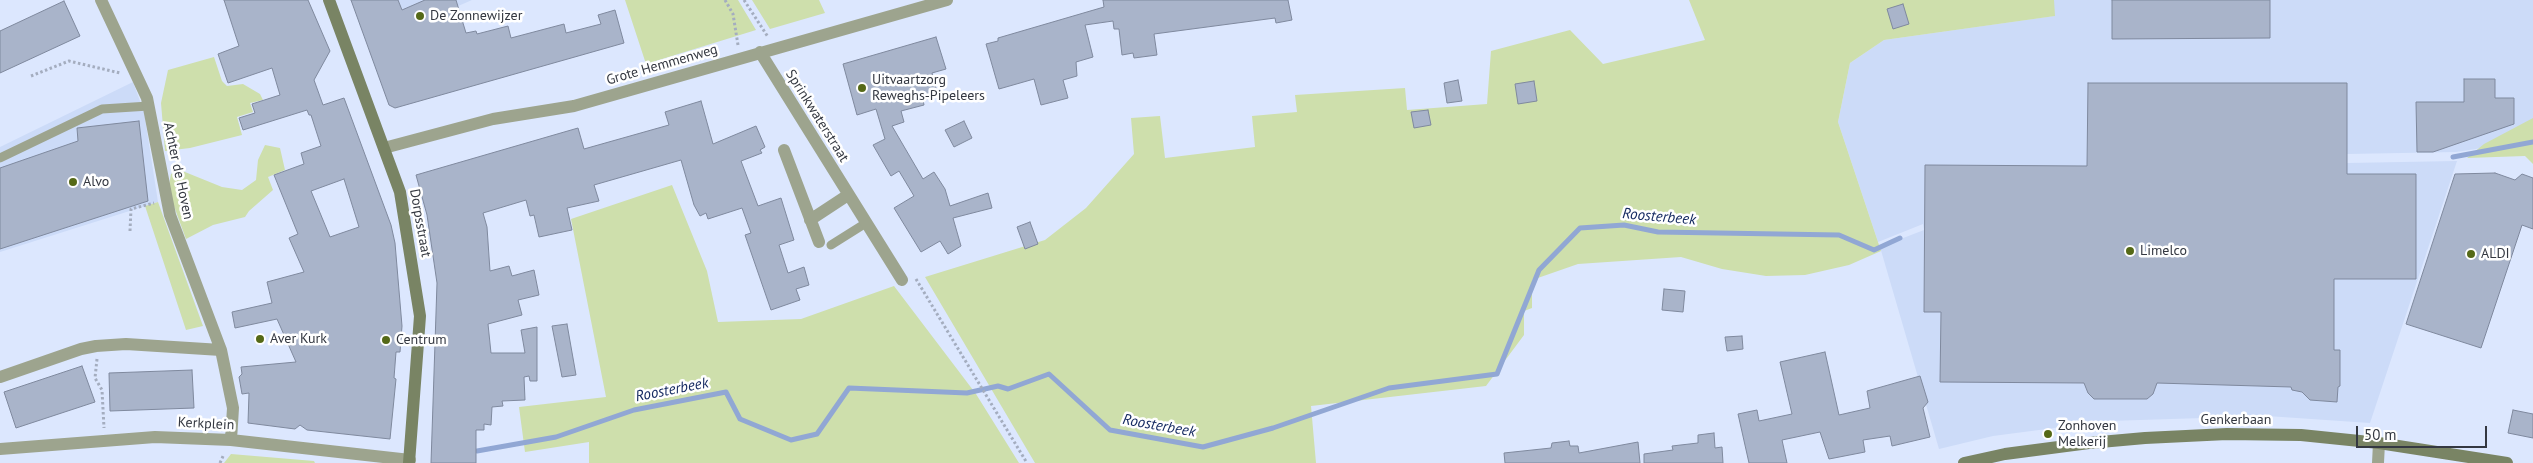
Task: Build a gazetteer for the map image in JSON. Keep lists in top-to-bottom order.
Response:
{
  "streets": {
    "street": [
      "Grote Hemmenweg",
      "Sprinkwaterstraat",
      "Achter de Hoven",
      "Dorpsstraat",
      "Genkerbaan",
      "Kerkplein"
    ]
  },
  "crossings": [
    ["Grote Hemmenweg", "Sprinkwaterstraat"],
    ["Grote Hemmenweg", "Dorpsstraat"],
    ["Achter de Hoven", "Kerkplein"],
    ["Dorpsstraat", "Kerkplein"]
  ],
  "water": ["Roosterbeek"],
  "places": [
    "De Zonnewijzer",
    "Uitvaartzorg Reweghs-Pipeleers",
    "Alvo",
    "Limelco",
    "ALDI",
    "Aver Kurk",
    "Centrum",
    "Zonhoven Melkerij"
  ],
  "scale_bar": "50 m"
}
